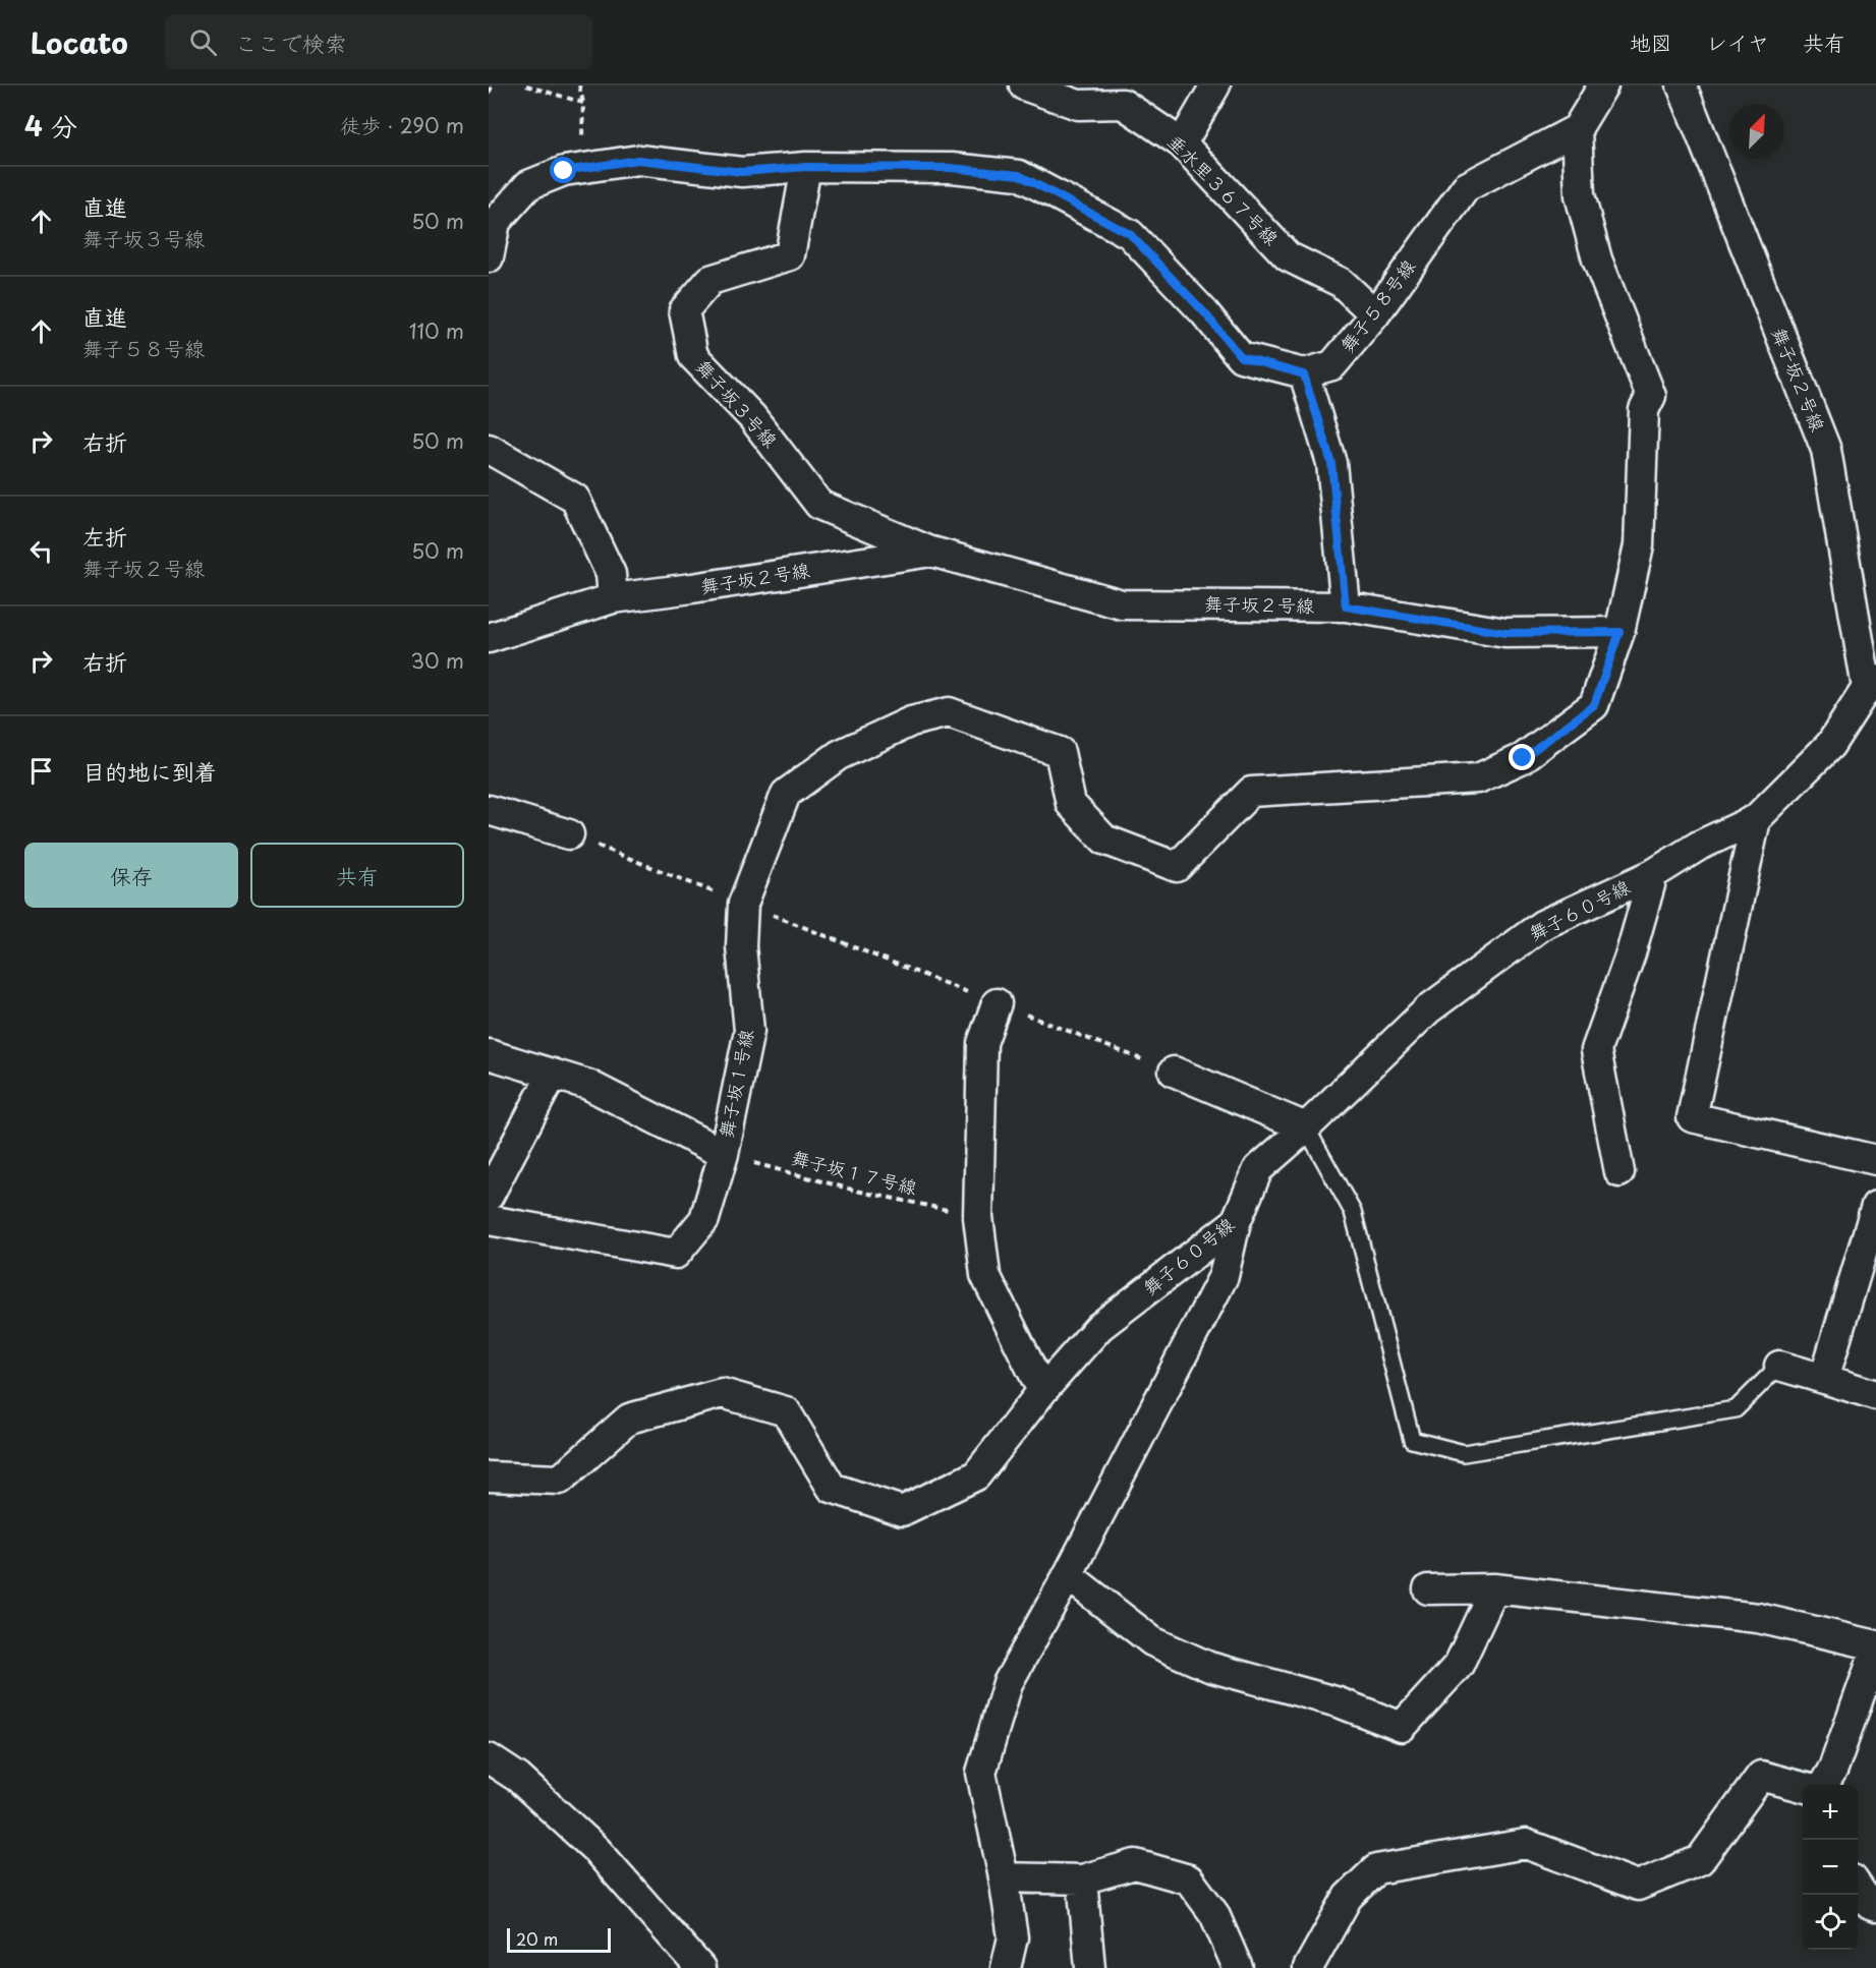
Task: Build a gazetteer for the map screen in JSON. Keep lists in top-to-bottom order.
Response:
{
  "streets": {
    "street": [
      "垂水里３６７号線",
      "舞子５８号線",
      "舞子坂２号線",
      "舞子坂３号線",
      "舞子６０号線",
      "舞子坂１号線"
    ],
    "path": ["舞子坂１７号線"]
  },
  "crossings": [
    ["垂水里３６７号線", "舞子５８号線"],
    ["舞子坂２号線", "舞子坂３号線"],
    ["舞子坂２号線", "舞子６０号線"],
    ["舞子坂２号線", "舞子坂１号線"],
    ["舞子坂１号線", "舞子坂１７号線"]
  ],
  "scale_bar": "20 m",
  "north": "top right",
  "page": {
    "header": "Locato",
    "search": "ここで検索",
    "nav": ["地図", "レイヤ", "共有"],
    "heading": ["4 分", "徒歩 · 290 m"],
    "list": [
      ["直進", "舞子坂３号線", "50 m"],
      ["直進", "舞子５８号線", "110 m"],
      ["右折", "50 m"],
      ["左折", "舞子坂２号線", "50 m"],
      ["右折", "30 m"],
      "目的地に到着"
    ],
    "buttons": ["保存", "共有"],
    "map_buttons": ["+", "−"],
    "scale": "20 m"
  }
}
